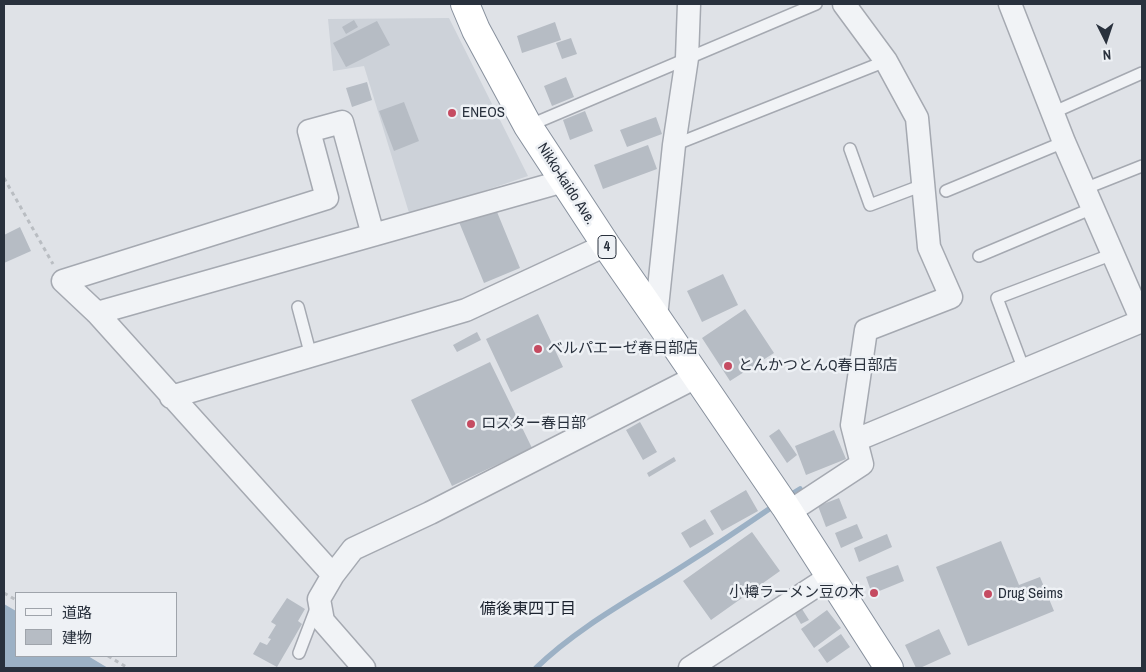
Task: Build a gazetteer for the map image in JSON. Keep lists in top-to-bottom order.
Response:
{
  "streets": {
    "highway": ["Nikko-kaido Ave.", "4"]
  },
  "crossings": [
    ["Nikko-kaido Ave.", "4"]
  ],
  "districts": ["備後東四丁目"],
  "places": [
    "ENEOS",
    "ベルパエーゼ春日部店",
    "とんかつとんQ春日部店",
    "ロスター春日部",
    "小樽ラーメン豆の木",
    "Drug Seims"
  ],
  "legend": ["道路", "建物"],
  "north": "bottom"
}
